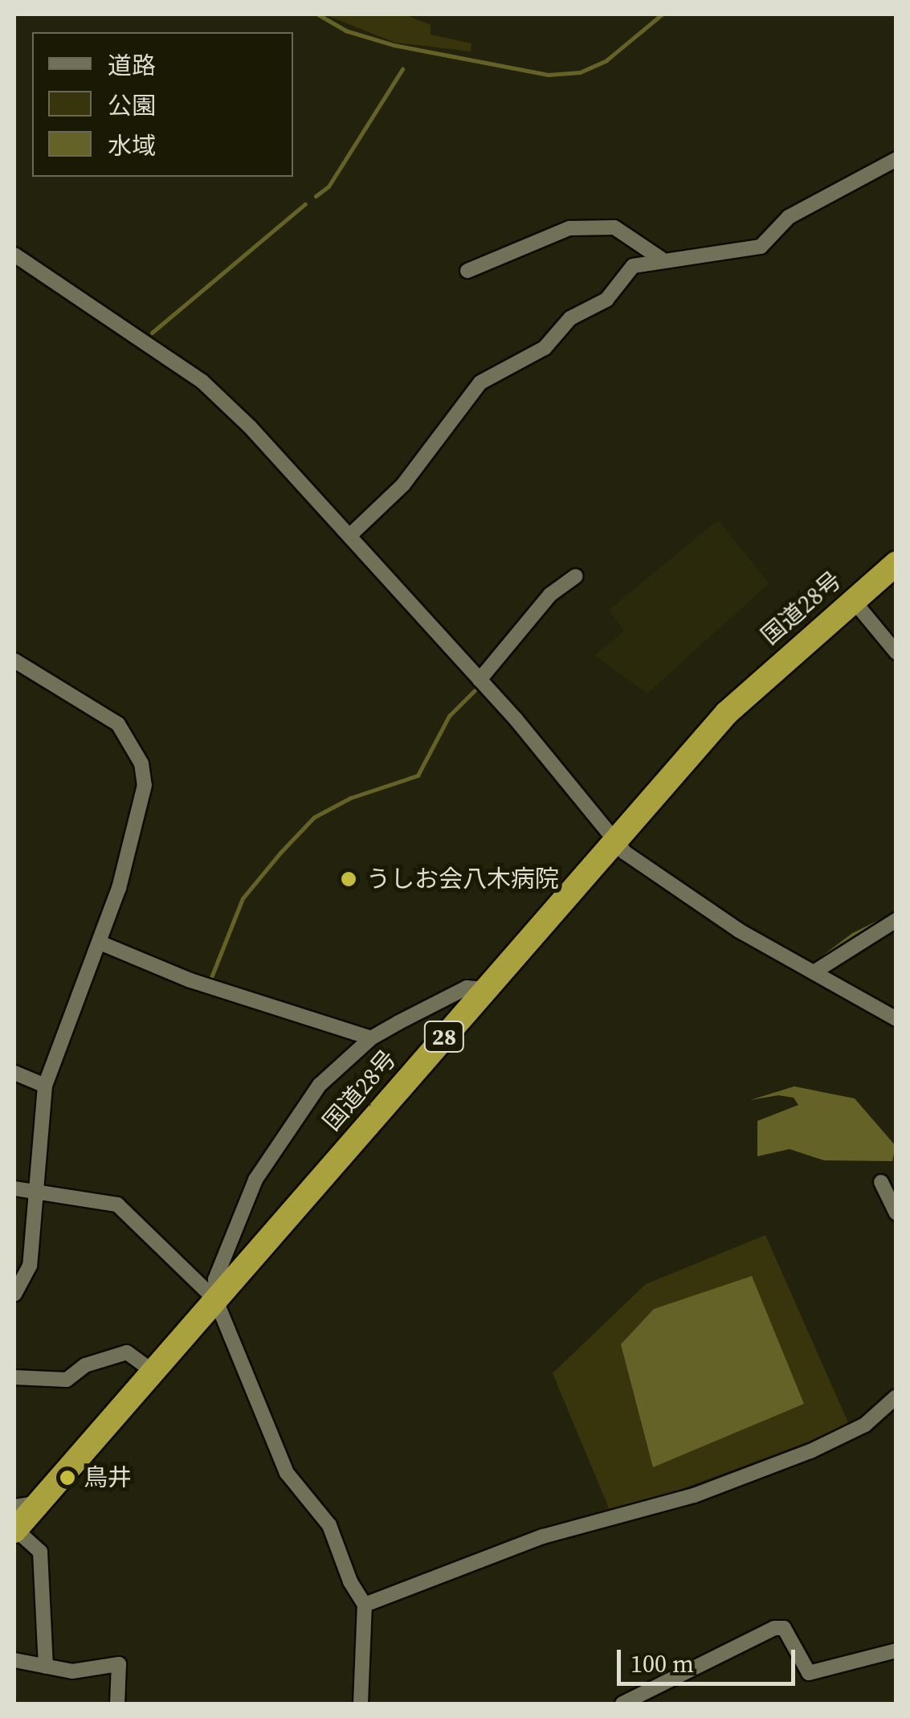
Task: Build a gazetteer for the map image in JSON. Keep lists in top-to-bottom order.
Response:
{
  "streets": {
    "highway": ["国道28号", "28"]
  },
  "places": ["うしお会八木病院", "鳥井"],
  "legend": ["道路", "公園", "水域"],
  "scale_bar": "100 m"
}
